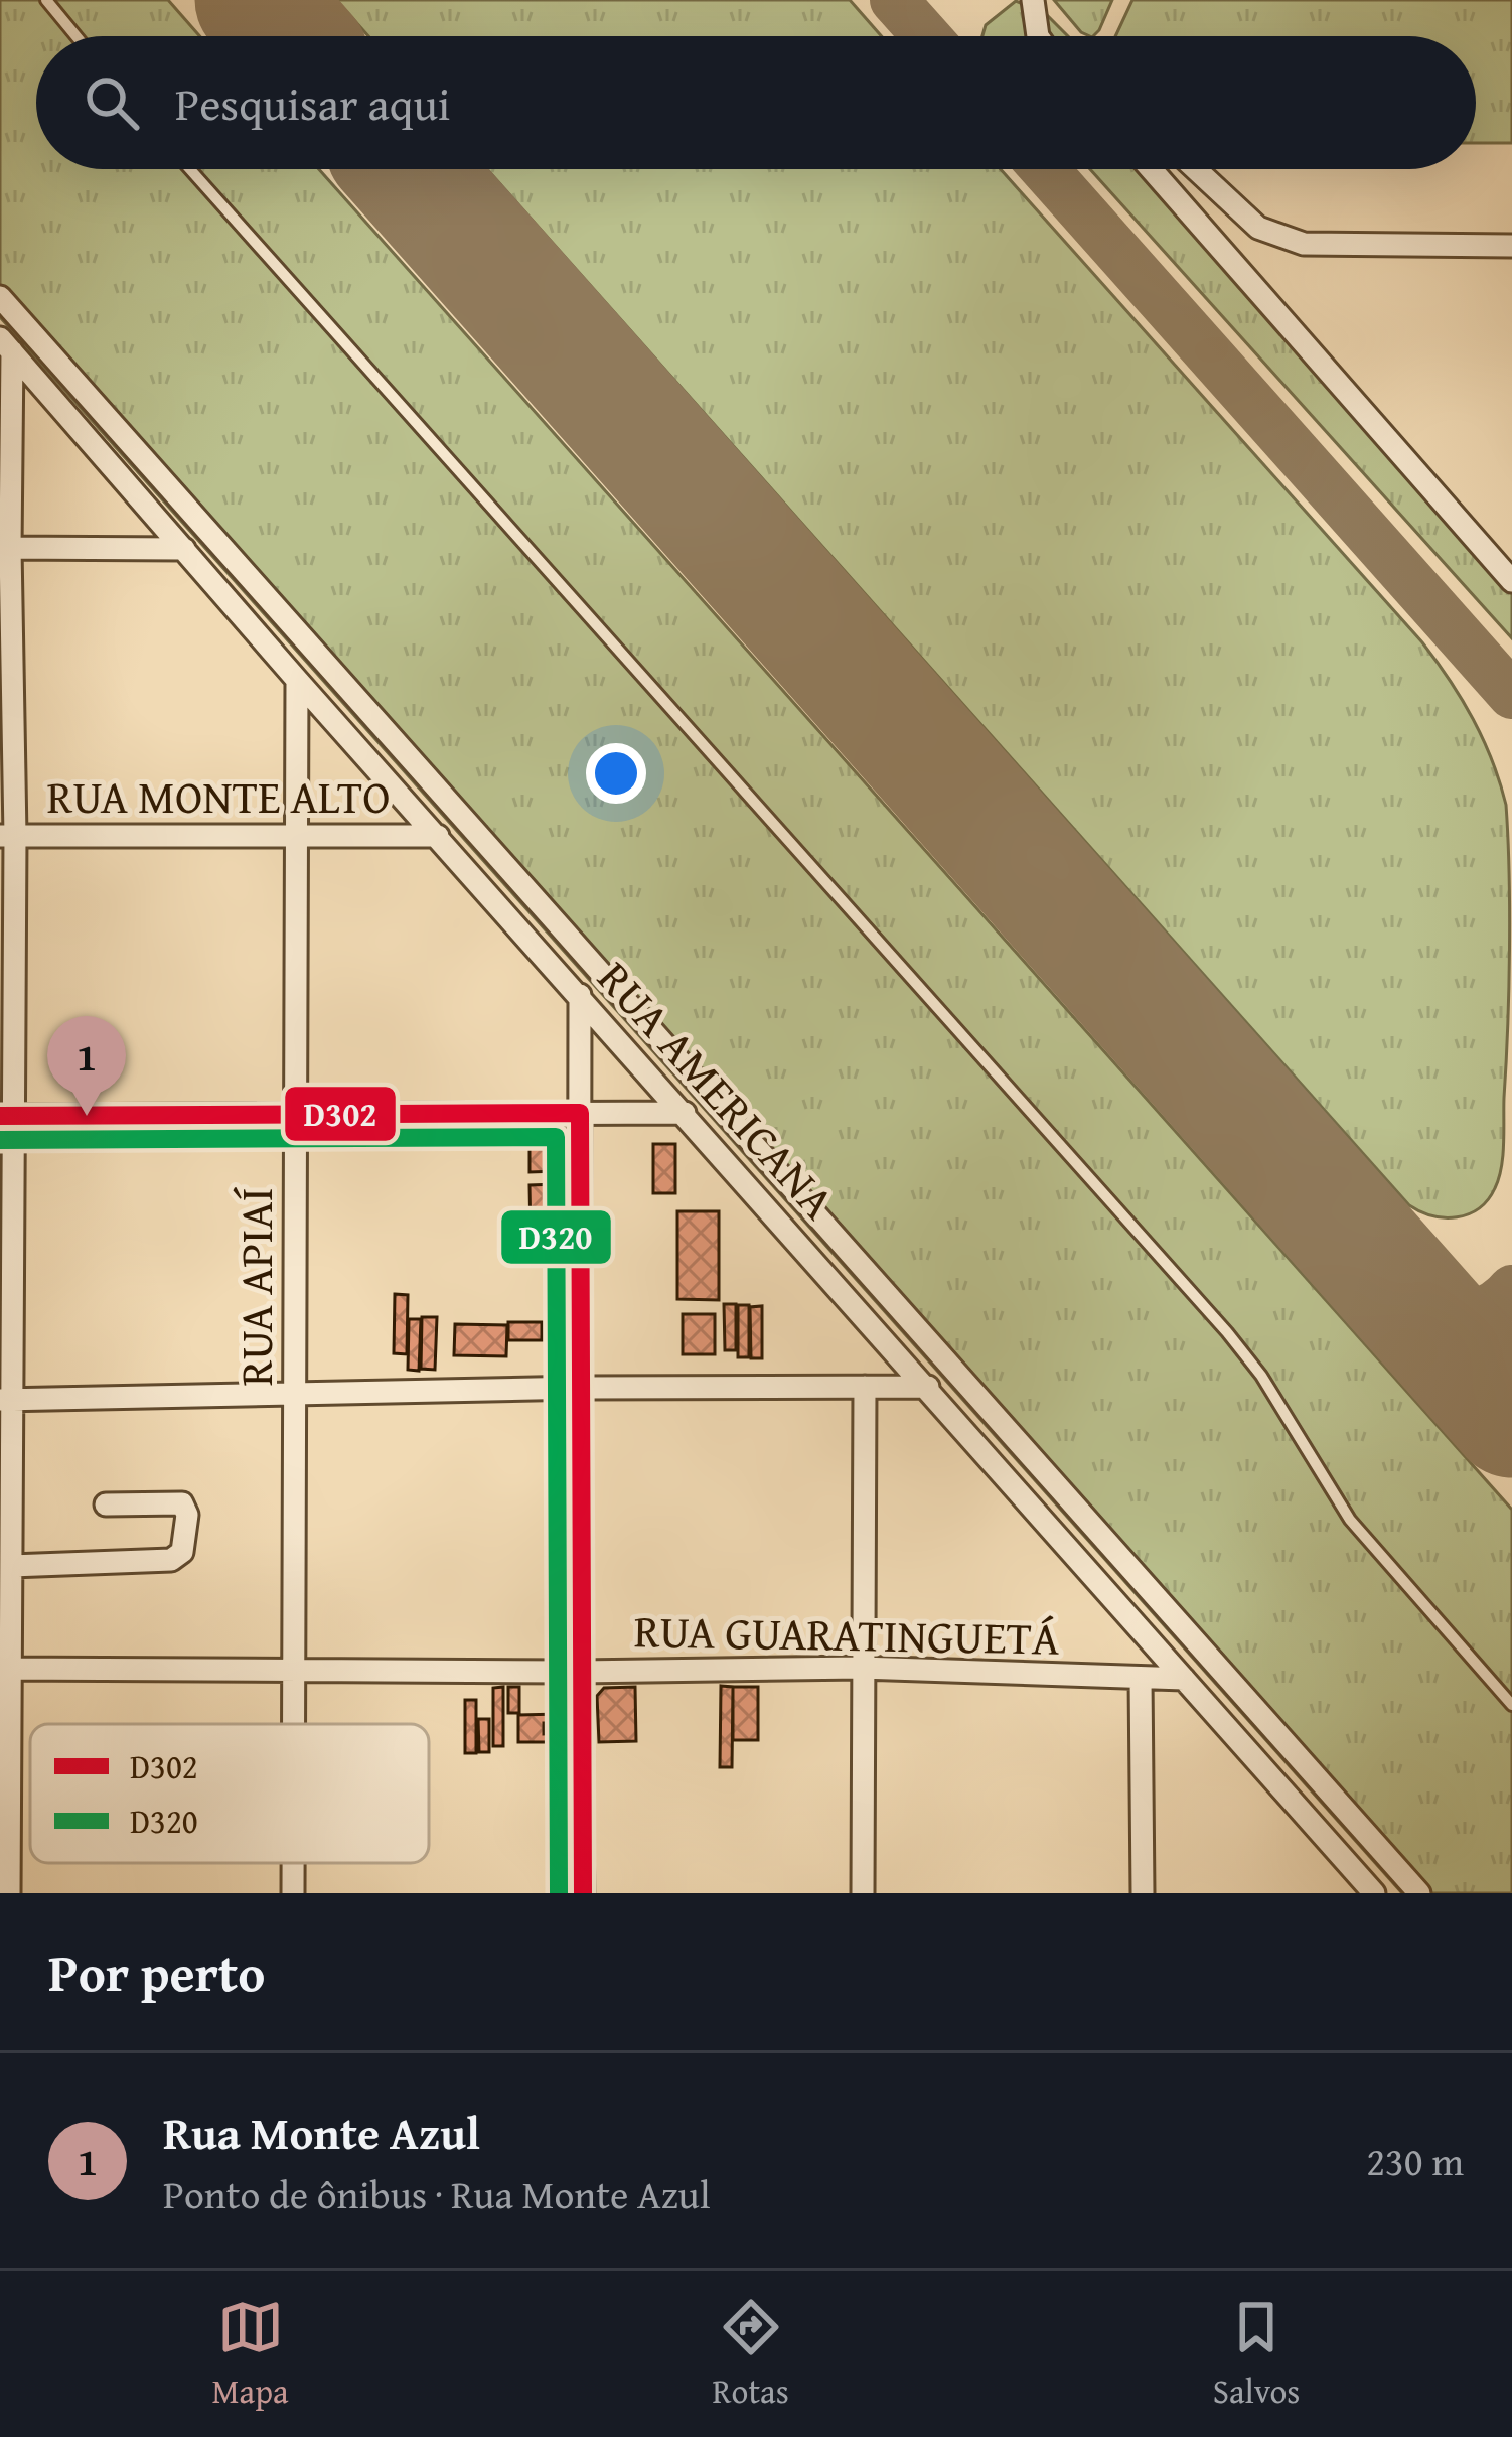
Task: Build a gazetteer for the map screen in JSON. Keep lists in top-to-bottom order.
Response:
{
  "streets": {
    "street": [
      "RUA MONTE ALTO",
      "RUA AMERICANA",
      "RUA APIAÍ",
      "RUA GUARATINGUETÁ"
    ]
  },
  "crossings": [
    ["RUA MONTE ALTO", "RUA AMERICANA"],
    ["RUA MONTE ALTO", "RUA APIAÍ"],
    ["RUA AMERICANA", "RUA APIAÍ"],
    ["RUA AMERICANA", "RUA GUARATINGUETÁ"],
    ["RUA APIAÍ", "RUA GUARATINGUETÁ"]
  ],
  "lines": ["transit line D302", "transit line D320"],
  "legend": ["D302", "D320"],
  "page": {
    "search": "Pesquisar aqui",
    "pins": "1",
    "heading": "Por perto",
    "list": [
      {
        "mark": "1",
        "name": "Rua Monte Azul",
        "note": "Ponto de ônibus · Rua Monte Azul",
        "value": "230 m"
      }
    ],
    "nav": ["Mapa", "Rotas", "Salvos"]
  }
}
